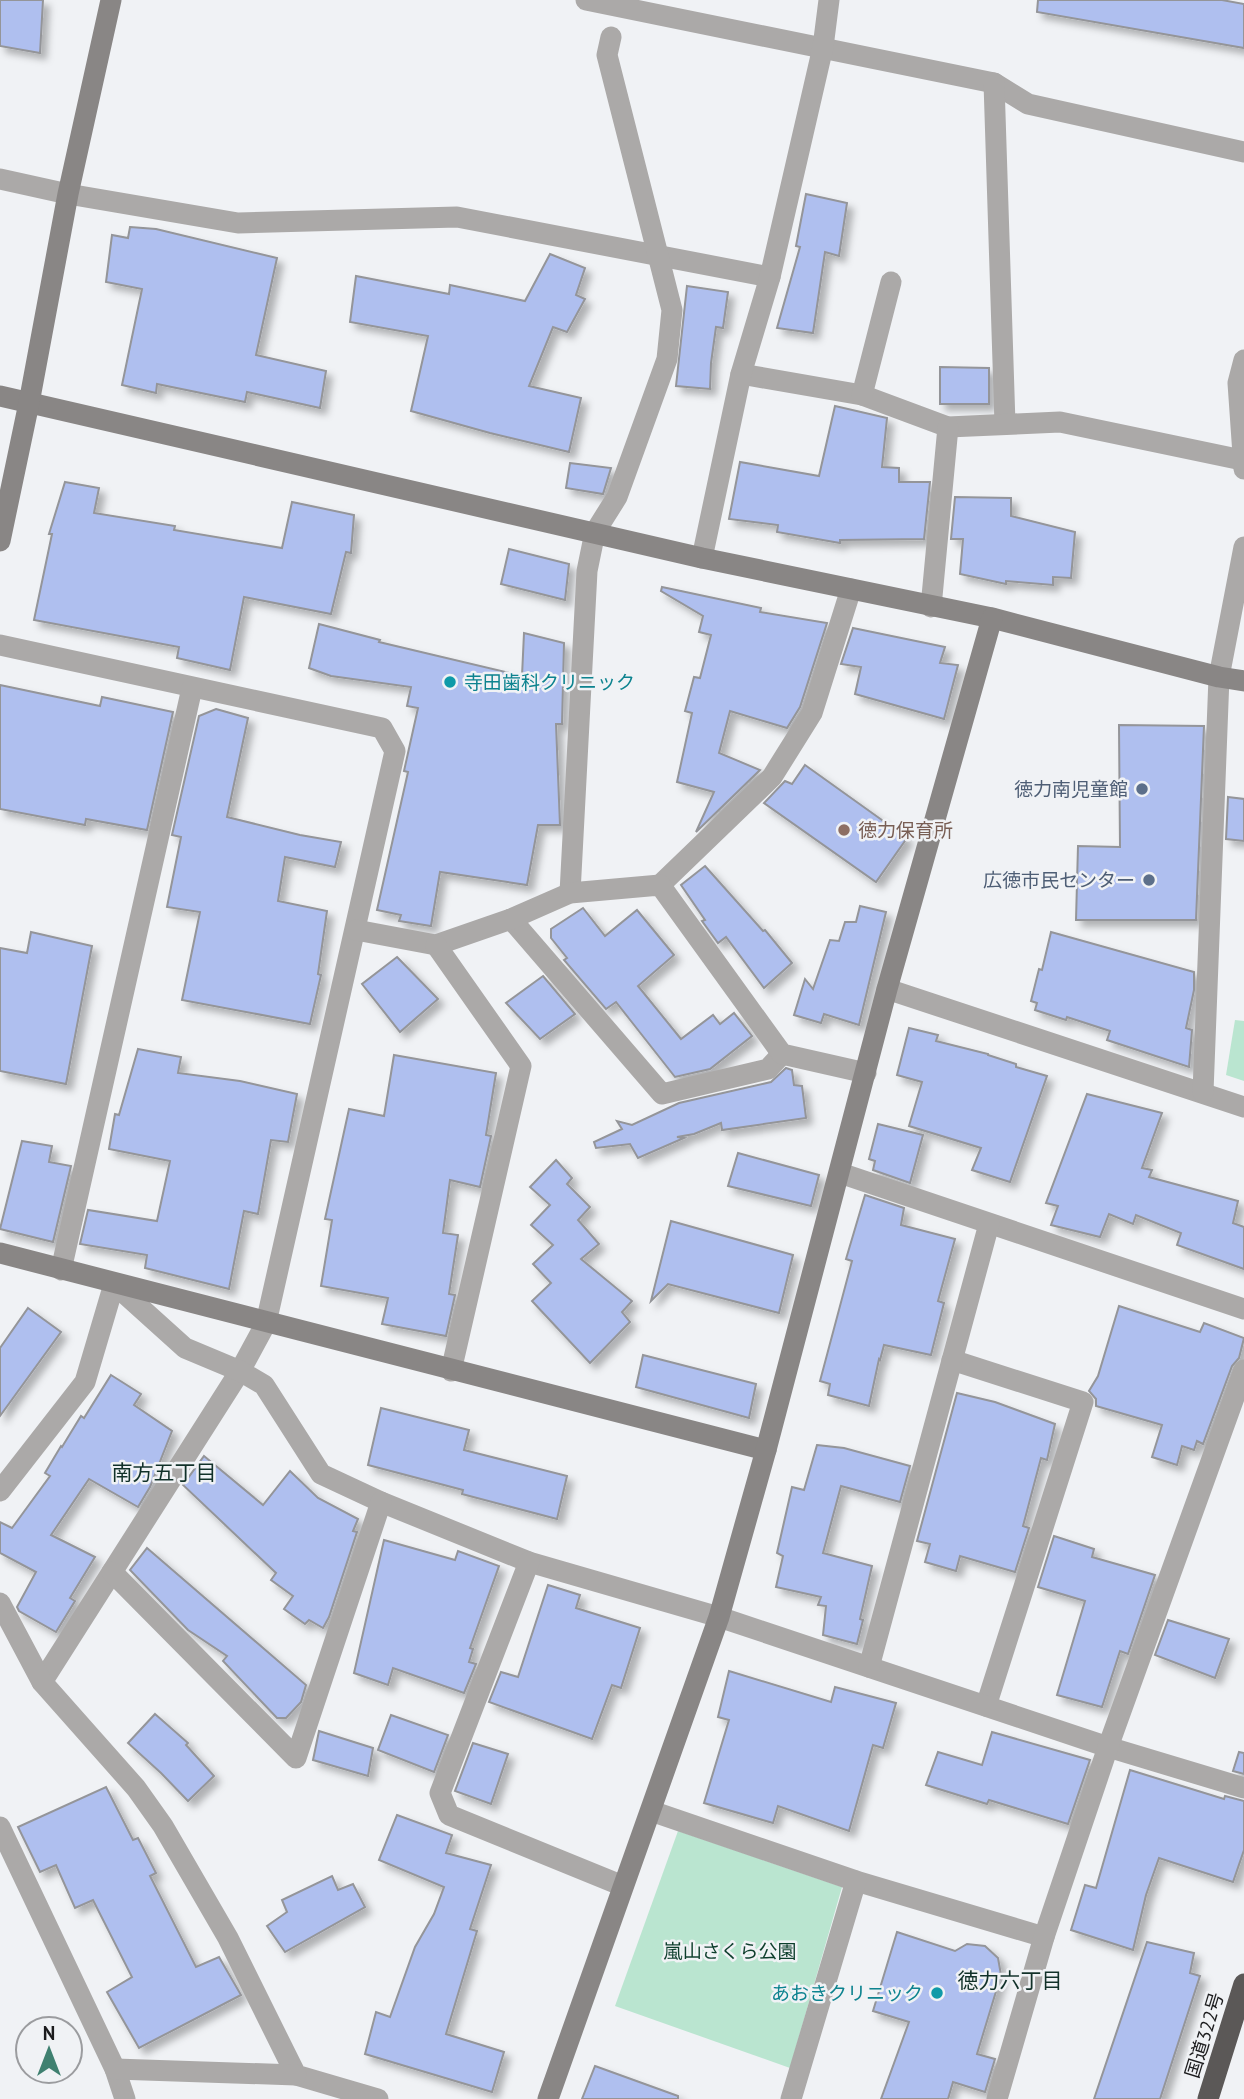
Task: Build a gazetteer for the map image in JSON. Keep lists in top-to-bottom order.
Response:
{
  "streets": {
    "highway": ["国道322号"]
  },
  "districts": ["南方五丁目", "徳力六丁目"],
  "parks": ["嵐山さくら公園"],
  "places": [
    "寺田歯科クリニック",
    "徳力南児童館",
    "徳力保育所",
    "広徳市民センター",
    "あおきクリニック"
  ],
  "north": "top"
}
